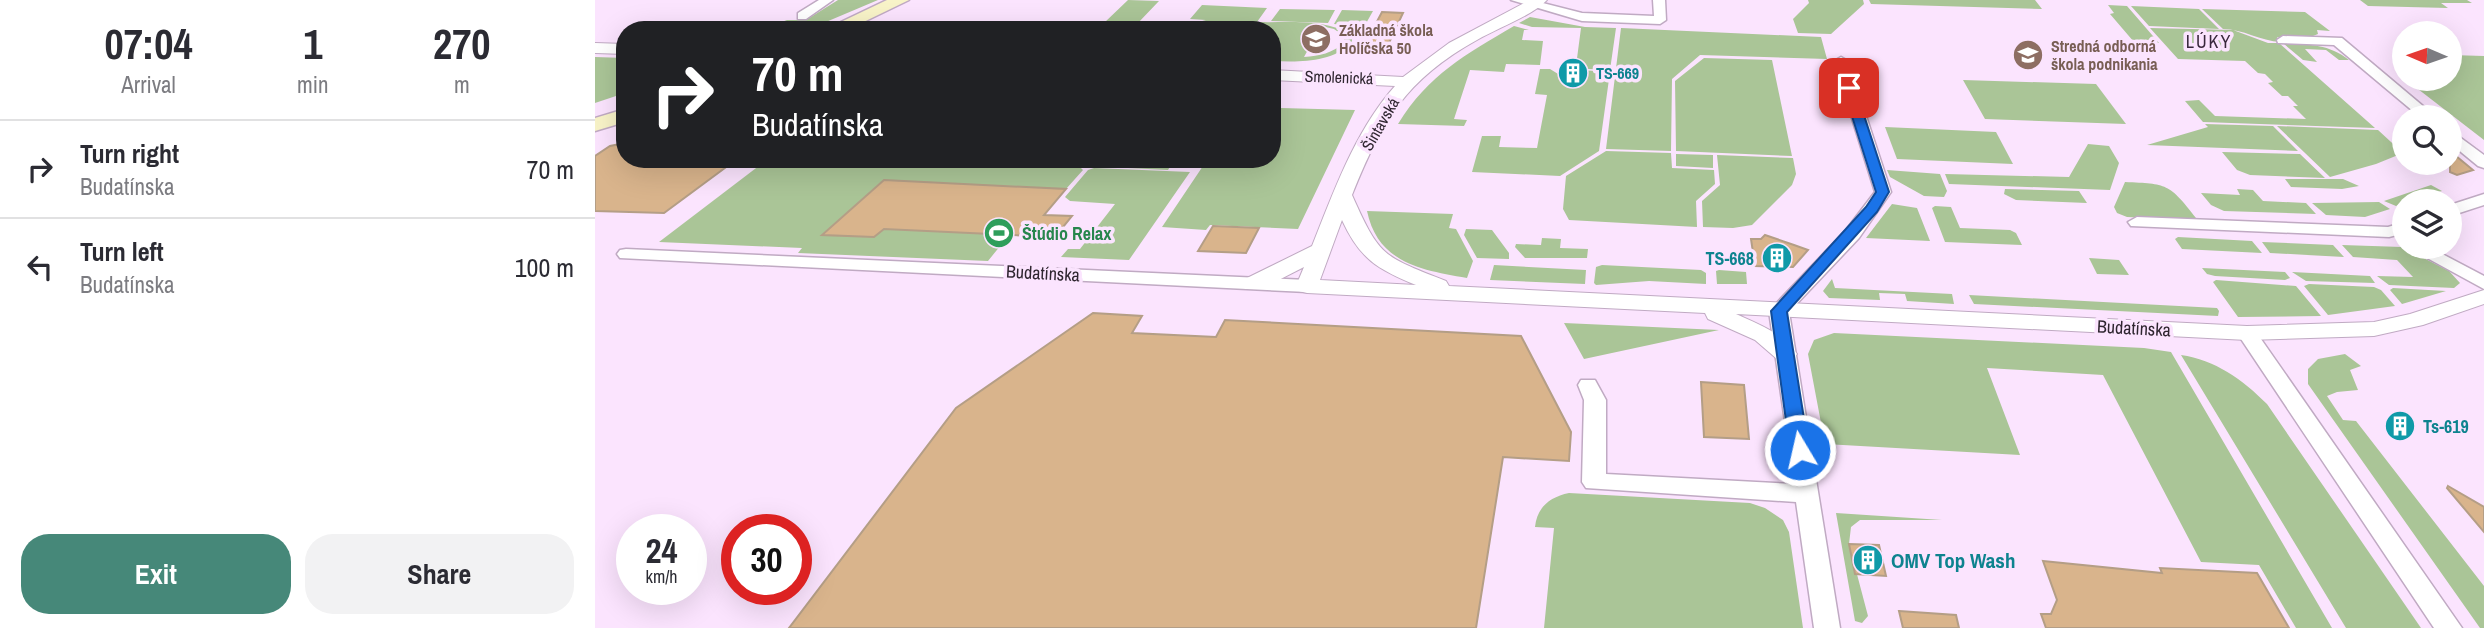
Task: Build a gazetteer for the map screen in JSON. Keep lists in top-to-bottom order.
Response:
{
  "streets": {
    "street": ["Smolenická", "Šintavská", "Budatínska"]
  },
  "crossings": [
    ["Smolenická", "Šintavská"],
    ["Šintavská", "Budatínska"]
  ],
  "districts": ["LÚKY"],
  "places": {
    "school or university": ["Základná škola Holíčska 50", "Stredná odborná škola podnikania"],
    "building": [
      "TS-669",
      "TS-668",
      "Ts-619",
      "OMV Top Wash"
    ],
    "sports": ["Štúdio Relax"]
  },
  "north": "left",
  "page": {
    "eta": [
      "07:04",
      "Arrival",
      "1",
      "min",
      "270",
      "m"
    ],
    "turn": ["70 m", "Budatínska"],
    "list": [
      {
        "name": "Turn right",
        "note": "Budatínska",
        "value": "70 m"
      },
      {
        "name": "Turn left",
        "note": "Budatínska",
        "value": "100 m"
      }
    ],
    "speed": "24 km/h",
    "limit": "30",
    "buttons": ["Exit", "Share"]
  }
}
